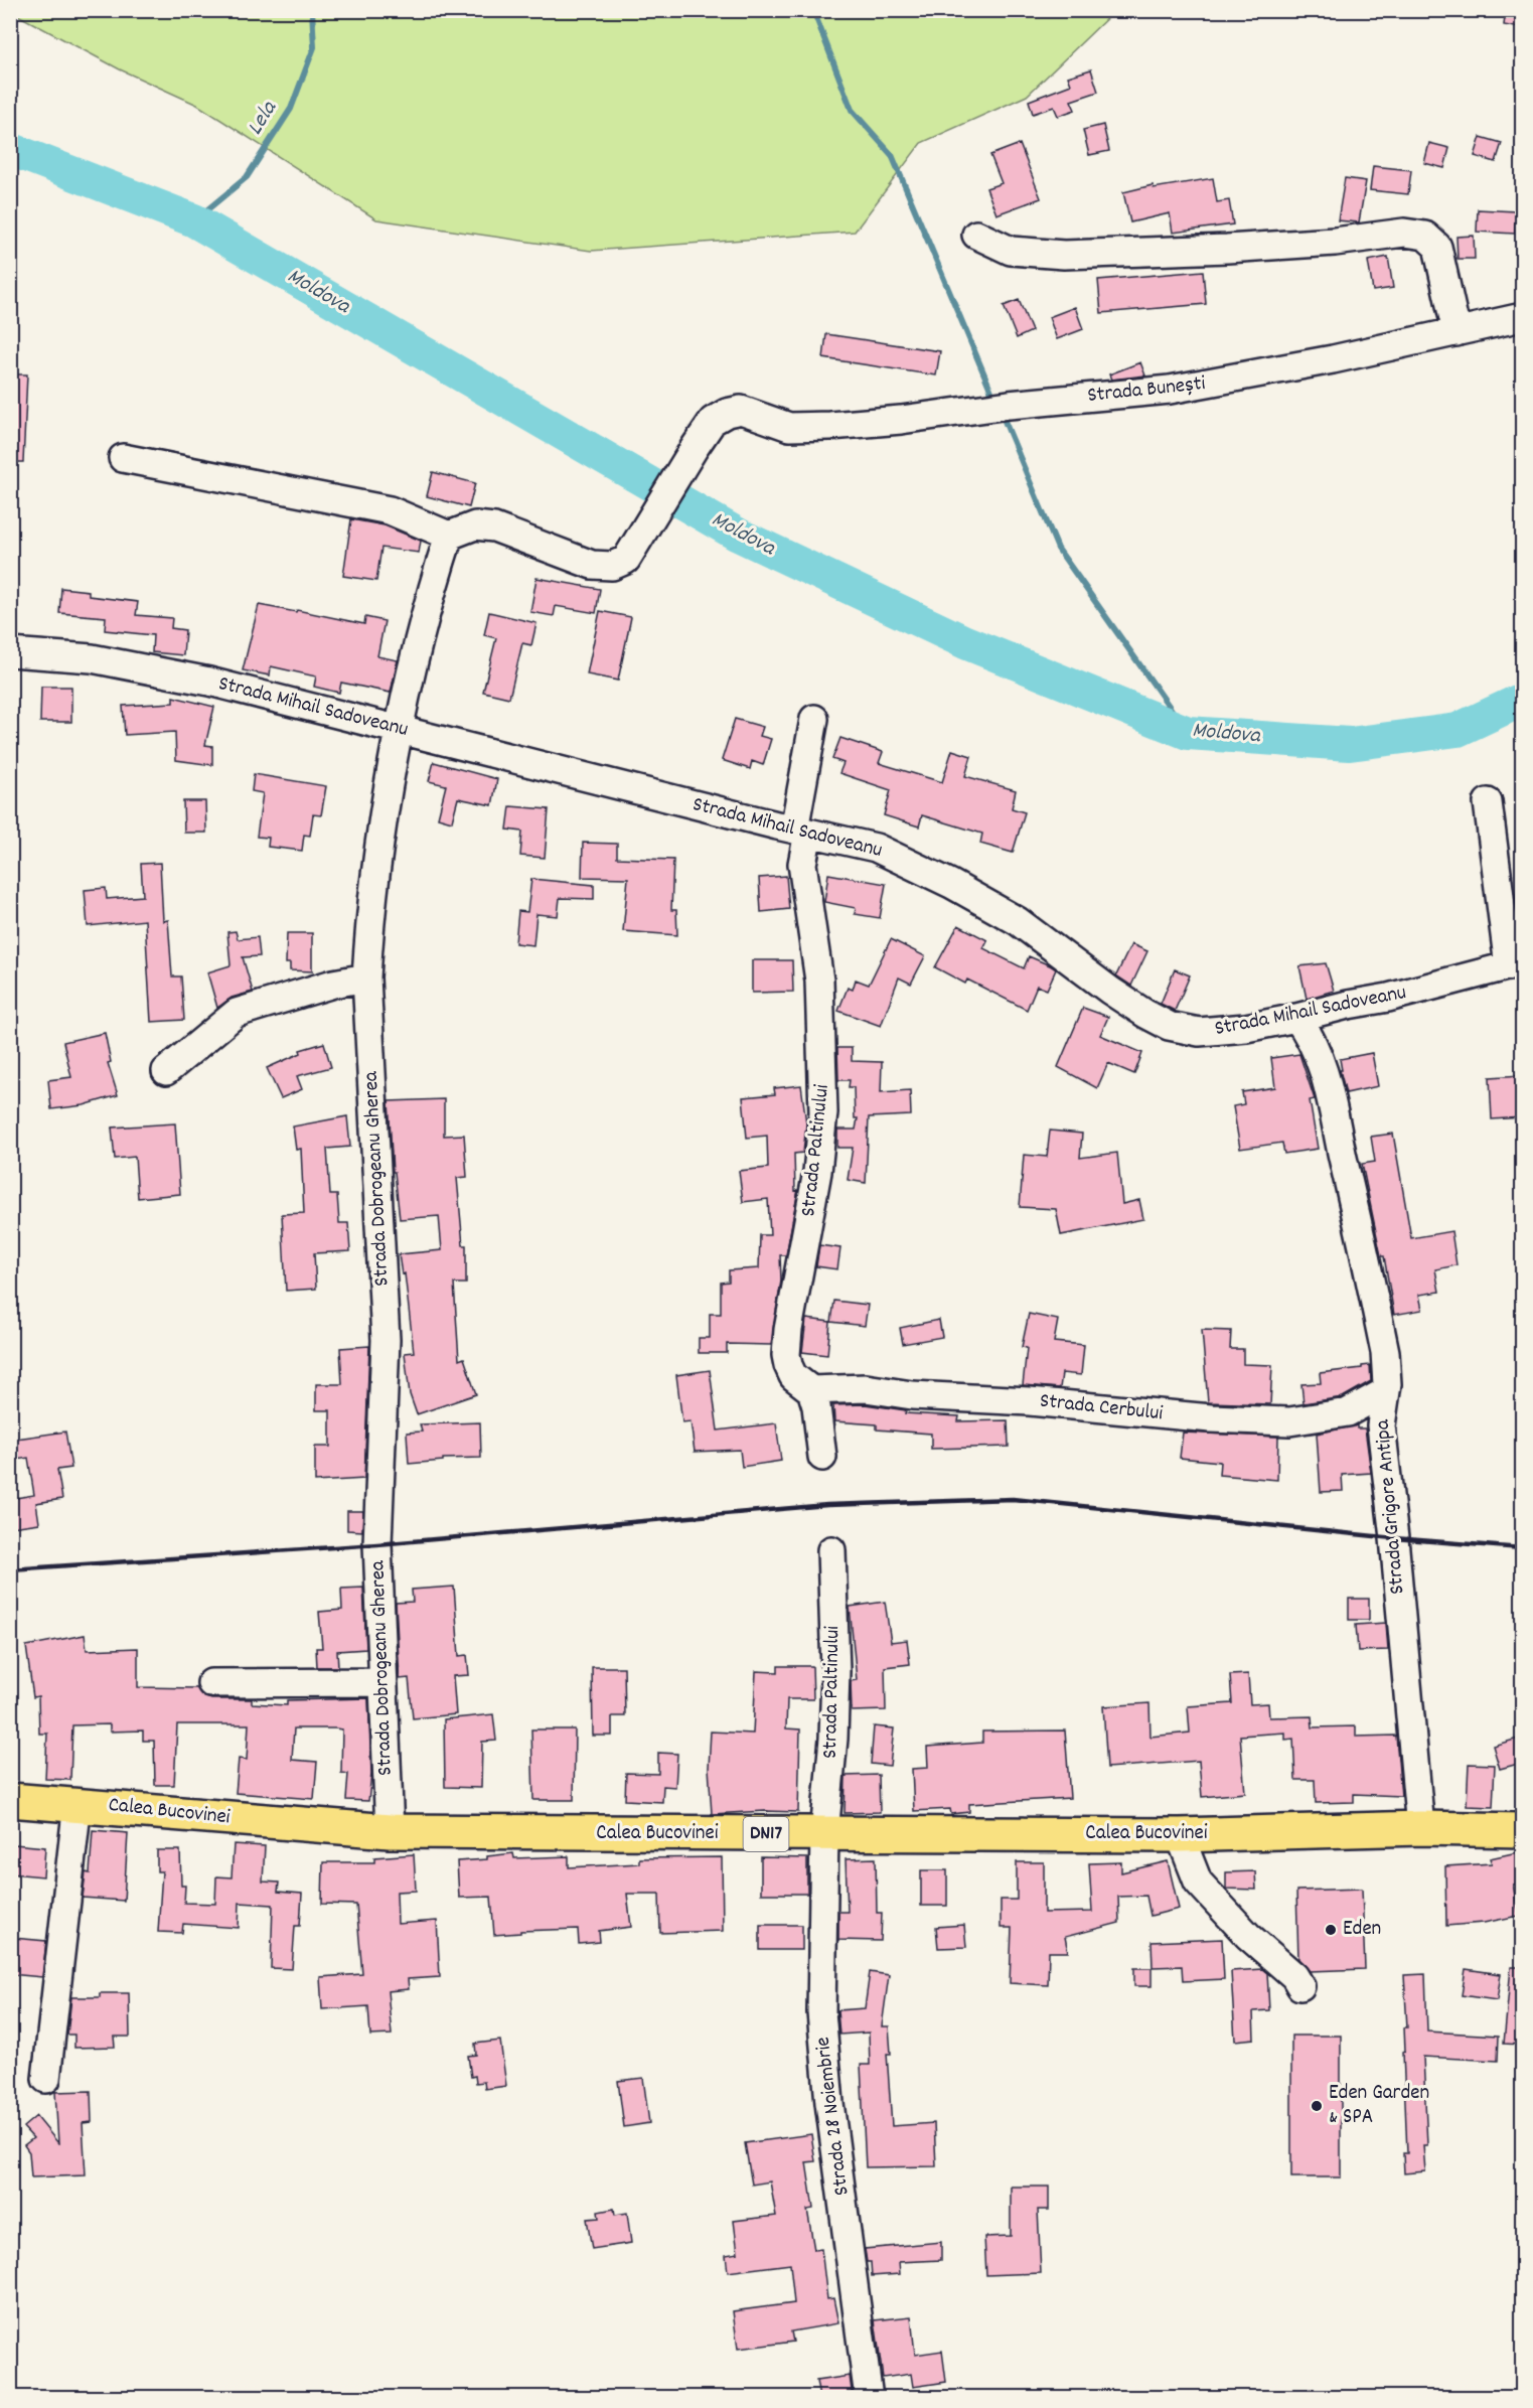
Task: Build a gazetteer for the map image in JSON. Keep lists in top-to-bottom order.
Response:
{
  "streets": {
    "highway": ["Calea Bucovinei", "DN17"],
    "street": [
      "Strada Bunești",
      "Strada Mihail Sadoveanu",
      "Strada Paltinului",
      "Strada Dobrogeanu Gherea",
      "Strada Cerbului",
      "Strada Grigore Antipa",
      "Strada 28 Noiembrie"
    ]
  },
  "crossings": [
    ["Strada Bunești", "Strada Dobrogeanu Gherea"],
    ["Strada Mihail Sadoveanu", "Strada Paltinului"],
    ["Strada Mihail Sadoveanu", "Strada Dobrogeanu Gherea"],
    ["Strada Mihail Sadoveanu", "Strada Grigore Antipa"],
    ["Strada Paltinului", "Strada Cerbului"],
    ["Strada Paltinului", "Calea Bucovinei"],
    ["Strada Paltinului", "Strada 28 Noiembrie"],
    ["Strada Dobrogeanu Gherea", "Calea Bucovinei"],
    ["Strada Cerbului", "Strada Grigore Antipa"],
    ["Strada Grigore Antipa", "Calea Bucovinei"],
    ["Calea Bucovinei", "Strada 28 Noiembrie"]
  ],
  "water": ["Lela", "Moldova"],
  "places": ["Eden", "Eden Garden & SPA"]
}
